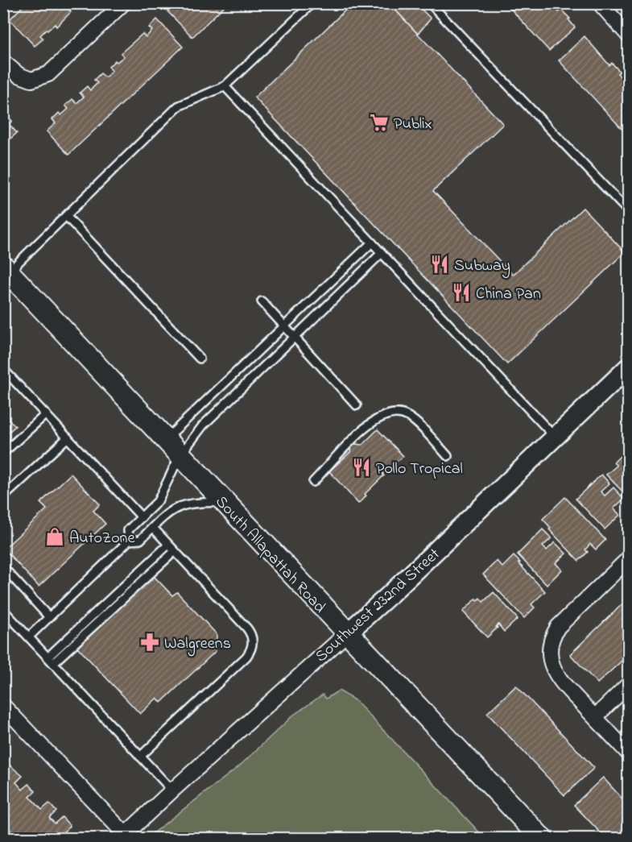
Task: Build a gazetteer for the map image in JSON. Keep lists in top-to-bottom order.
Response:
{
  "streets": {
    "main road": ["South Allapattah Road"],
    "street": ["Southwest 232nd Street"]
  },
  "crossings": [
    ["South Allapattah Road", "Southwest 232nd Street"]
  ],
  "places": {
    "supermarket": ["Publix"],
    "restaurant": ["Subway", "China Pan", "Pollo Tropical"],
    "shop": ["AutoZone"],
    "pharmacy": ["Walgreens"]
  }
}
